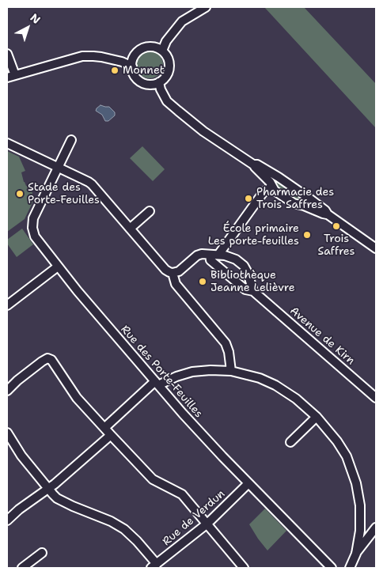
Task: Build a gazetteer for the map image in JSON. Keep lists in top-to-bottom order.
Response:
{
  "streets": {
    "street": ["Avenue de Kirn", "Rue des Porte-Feuilles", "Rue de Verdun"]
  },
  "crossings": [
    ["Rue des Porte-Feuilles", "Rue de Verdun"]
  ],
  "places": [
    "Monnet",
    "Stade des Porte-Feuilles",
    "Pharmacie des Trois Saffres",
    "Trois Saffres",
    "École primaire Les porte-feuilles",
    "Bibliothèque Jeanne Lelièvre"
  ],
  "north": "top right"
}
